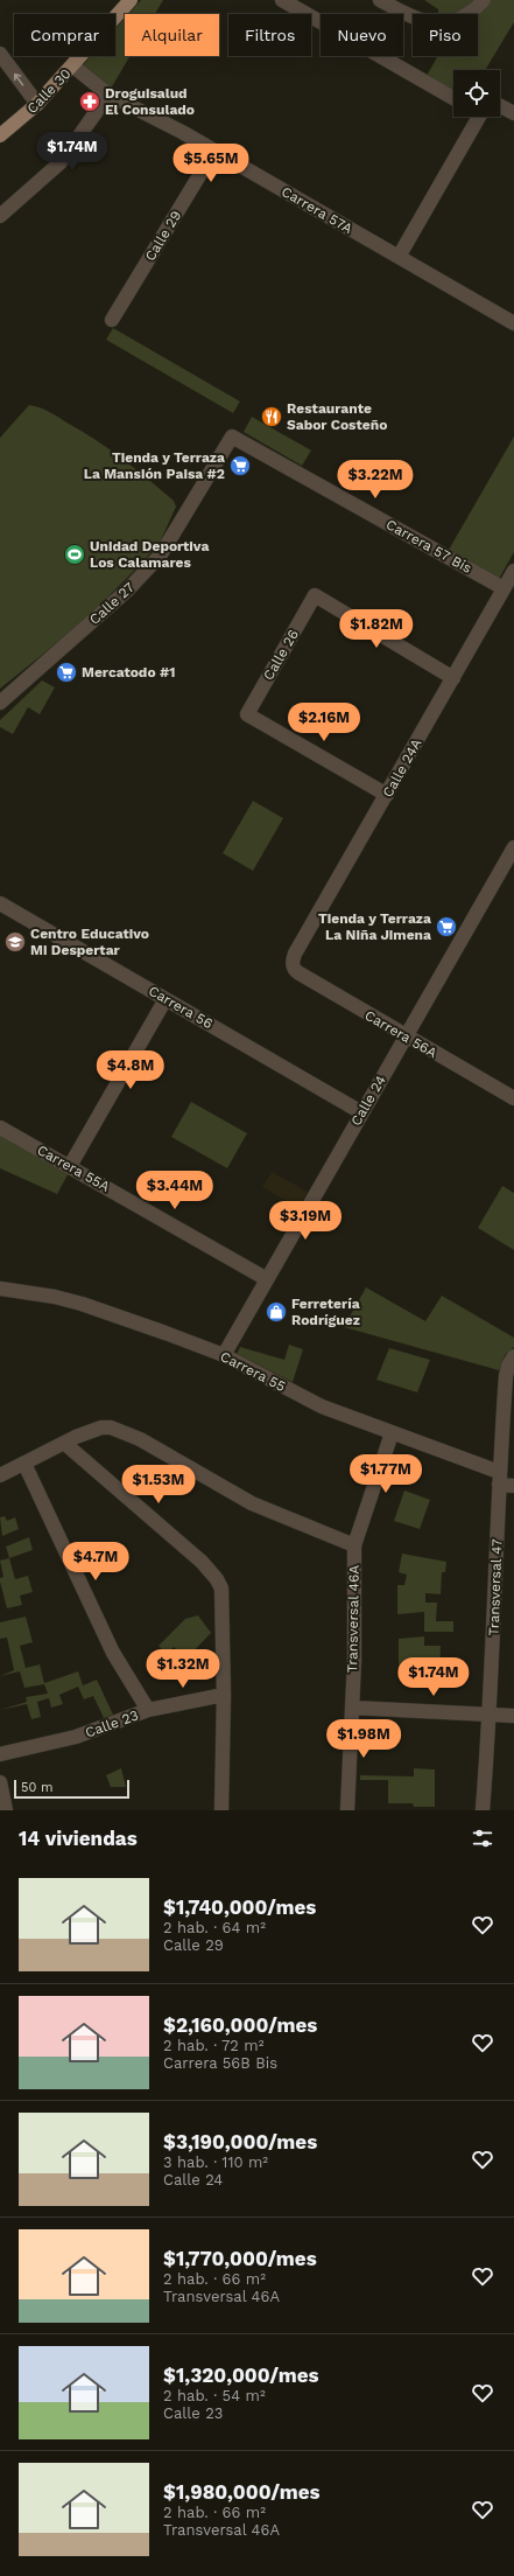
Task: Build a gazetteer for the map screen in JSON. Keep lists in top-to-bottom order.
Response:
{
  "streets": {
    "main road": ["Calle 30"],
    "street": [
      "Carrera 57A",
      "Calle 29",
      "Carrera 57 Bis",
      "Calle 27",
      "Calle 26",
      "Calle 24A",
      "Carrera 56",
      "Carrera 56A",
      "Calle 24",
      "Carrera 55A",
      "Carrera 55",
      "Transversal 47",
      "Transversal 46A",
      "Calle 23"
    ]
  },
  "crossings": [
    ["Calle 30", "Carrera 57A"],
    ["Carrera 57A", "Calle 29"],
    ["Carrera 57 Bis", "Calle 27"],
    ["Carrera 57 Bis", "Calle 24A"],
    ["Calle 26", "Calle 24A"],
    ["Calle 24A", "Carrera 56A"],
    ["Carrera 56", "Calle 24"],
    ["Carrera 56A", "Calle 24"],
    ["Calle 24", "Carrera 55A"],
    ["Calle 24", "Carrera 55"],
    ["Carrera 55", "Transversal 47"],
    ["Carrera 55", "Transversal 46A"]
  ],
  "places": {
    "pharmacy": ["Droguisalud El Consulado"],
    "restaurant": ["Restaurante Sabor Costeño"],
    "supermarket": ["Tienda y Terraza La Mansión Paisa #2", "Mercatodo #1", "Tienda y Terraza La Niña Jimena"],
    "sports": ["Unidad Deportiva Los Calamares"],
    "school or university": ["Centro Educativo Mi Despertar"],
    "shop": ["Ferretería Rodríguez"]
  },
  "scale_bar": "50 m",
  "page": {
    "chip": [
      "Comprar",
      "Alquilar",
      "Filtros",
      "Nuevo",
      "Piso"
    ],
    "price": [
      "$1.74M",
      "$5.65M",
      "$3.22M",
      "$1.82M",
      "$2.16M",
      "$4.8M",
      "$3.44M",
      "$3.19M",
      "$1.77M",
      "$1.53M",
      "$4.7M",
      "$1.32M",
      "$1.74M",
      "$1.98M"
    ],
    "scale": "50 m",
    "heading": "14 viviendas",
    "list": [
      {
        "name": "$1,740,000/mes",
        "note": "2 hab. · 64 m² · Calle 29"
      },
      {
        "name": "$2,160,000/mes",
        "note": "2 hab. · 72 m² · Carrera 56B Bis"
      },
      {
        "name": "$3,190,000/mes",
        "note": "3 hab. · 110 m² · Calle 24"
      },
      {
        "name": "$1,770,000/mes",
        "note": "2 hab. · 66 m² · Transversal 46A"
      },
      {
        "name": "$1,320,000/mes",
        "note": "2 hab. · 54 m² · Calle 23"
      },
      {
        "name": "$1,980,000/mes",
        "note": "2 hab. · 66 m² · Transversal 46A"
      }
    ]
  }
}
